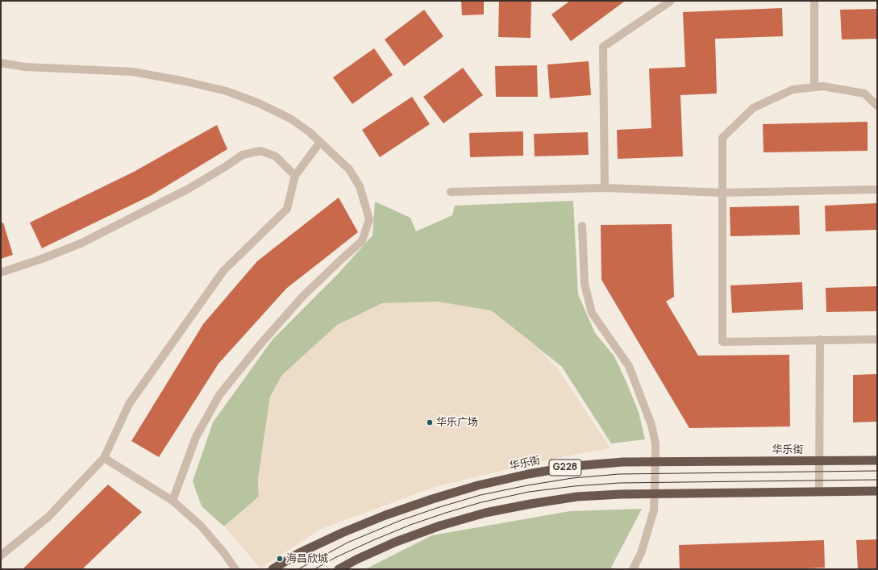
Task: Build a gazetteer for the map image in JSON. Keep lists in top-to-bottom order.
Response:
{
  "streets": {
    "highway": ["华乐街", "G228"]
  },
  "places": ["华乐广场", "海昌欣城"]
}
